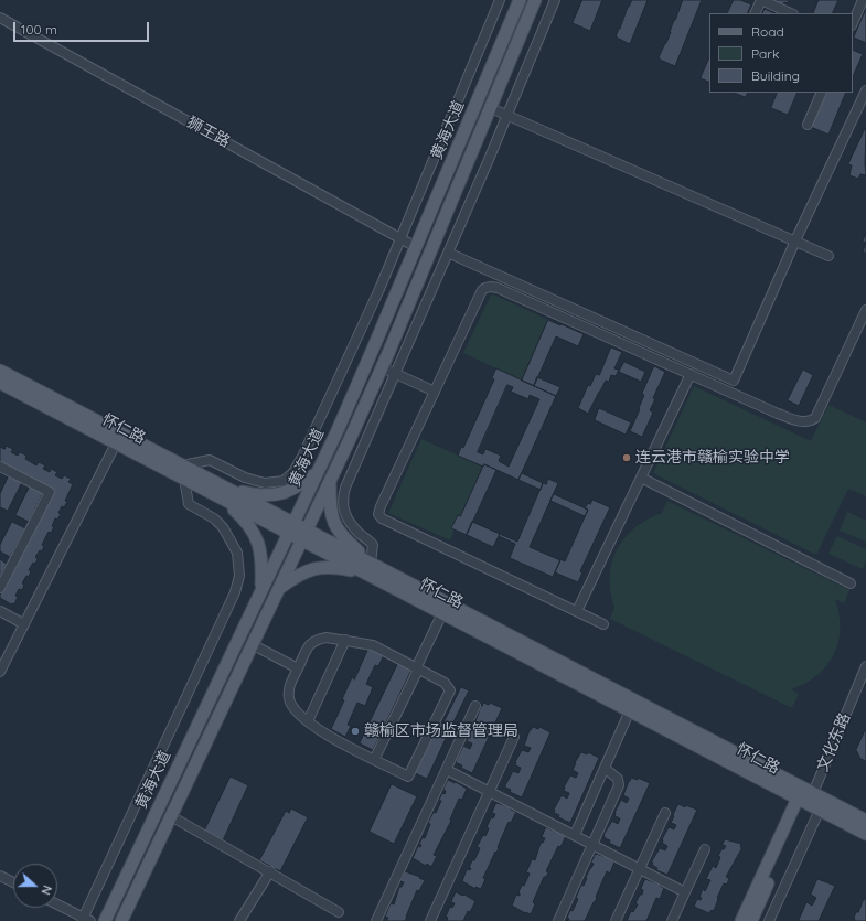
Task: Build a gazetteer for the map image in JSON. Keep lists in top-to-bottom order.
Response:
{
  "streets": {
    "main road": ["黄海大道", "怀仁路"],
    "street": ["狮王路", "文化东路"]
  },
  "crossings": [
    ["黄海大道", "狮王路"],
    ["黄海大道", "怀仁路"],
    ["怀仁路", "文化东路"]
  ],
  "places": ["连云港市赣榆实验中学", "赣榆区市场监督管理局"],
  "legend": ["Road", "Park", "Building"],
  "scale_bar": "100 m",
  "north": "right"
}
